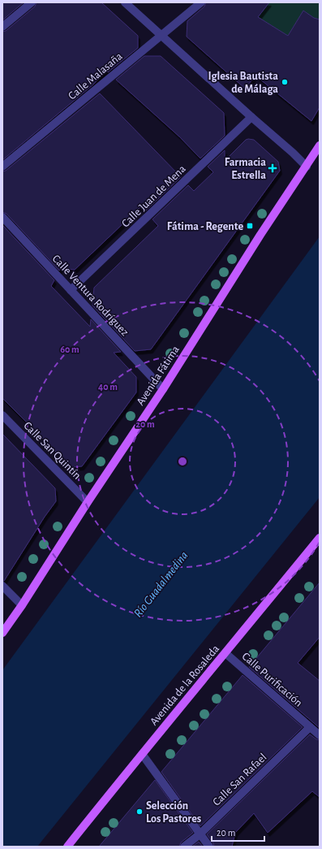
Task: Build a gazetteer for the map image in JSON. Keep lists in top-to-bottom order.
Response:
{
  "streets": {
    "main road": ["Avenida Fátima", "Avenida de la Rosaleda"],
    "street": [
      "Calle Malasaña",
      "Calle Juan de Mena",
      "Calle Ventura Rodríguez",
      "Calle San Quintín",
      "Calle Purificación",
      "Calle San Rafael"
    ]
  },
  "crossings": [
    ["Calle Juan de Mena", "Calle Ventura Rodríguez"],
    ["Calle Ventura Rodríguez", "Avenida Fátima"],
    ["Avenida Fátima", "Calle San Quintín"],
    ["Calle Purificación", "Avenida de la Rosaleda"],
    ["Calle Purificación", "Calle San Rafael"]
  ],
  "water": ["Río Guadalmedina"],
  "places": {
    "other": ["Iglesia Bautista de Málaga", "Selección Los Pastores"],
    "health": ["Farmacia Estrella"],
    "transit": ["Fátima - Regente"]
  },
  "scale_bar": "20 m",
  "rings": ["60 m", "40 m", "20 m"]
}
